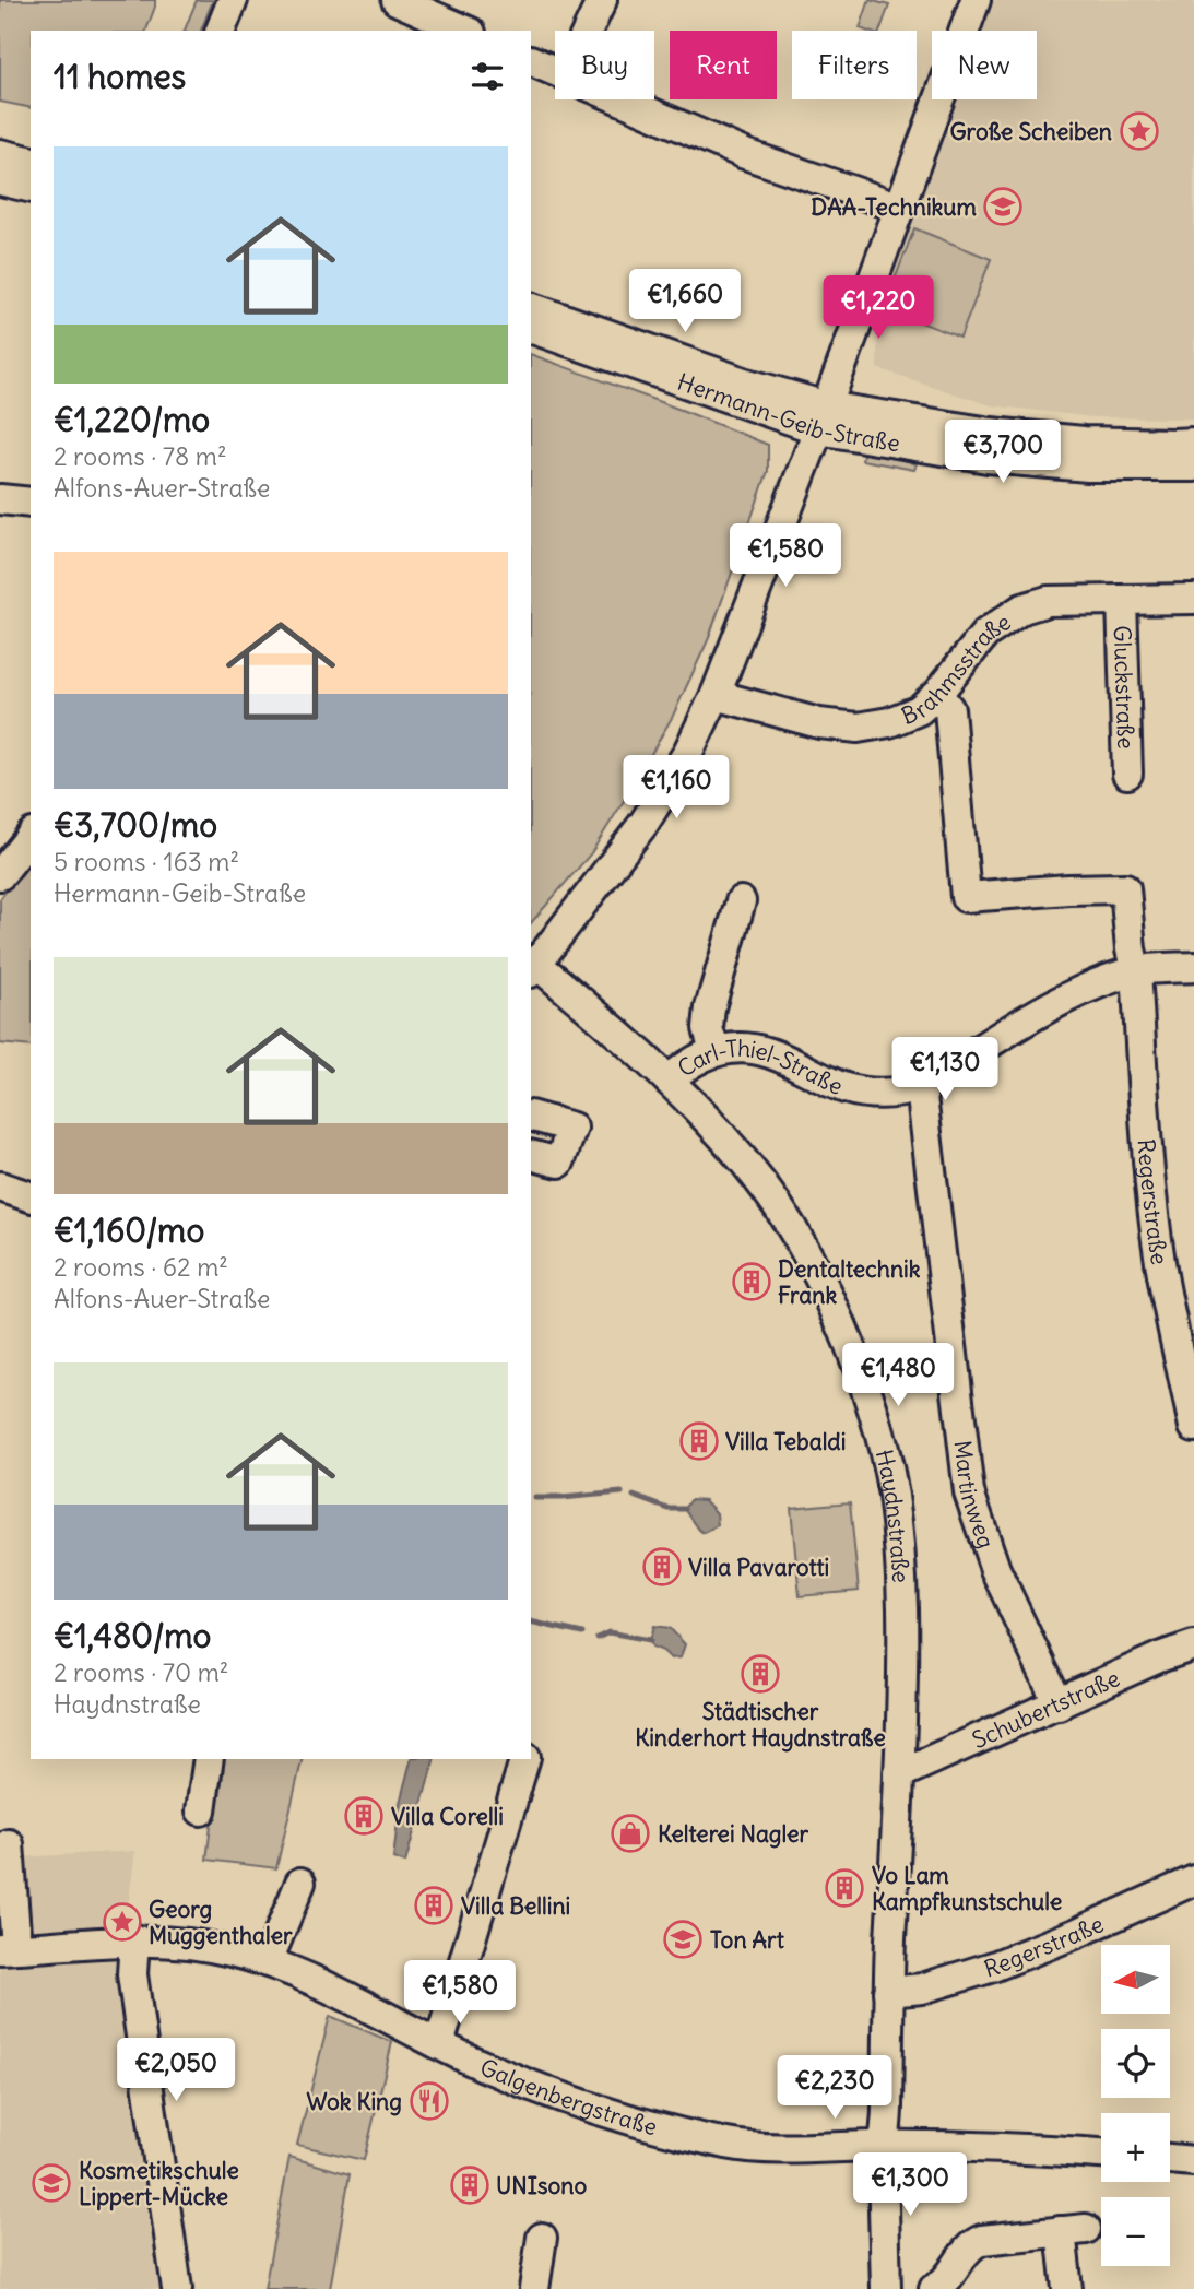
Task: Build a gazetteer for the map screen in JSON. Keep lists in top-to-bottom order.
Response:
{
  "streets": {
    "street": [
      "Hermann-Geib-Straße",
      "Brahmsstraße",
      "Gluckstraße",
      "Carl-Thiel-Straße",
      "Regerstraße",
      "Martinweg",
      "Haydnstraße",
      "Schubertstraße",
      "Galgenbergstraße"
    ]
  },
  "crossings": [
    ["Brahmsstraße", "Gluckstraße"],
    ["Brahmsstraße", "Regerstraße"],
    ["Carl-Thiel-Straße", "Regerstraße"],
    ["Carl-Thiel-Straße", "Martinweg"],
    ["Carl-Thiel-Straße", "Haydnstraße"],
    ["Regerstraße", "Haydnstraße"],
    ["Martinweg", "Schubertstraße"],
    ["Haydnstraße", "Schubertstraße"],
    ["Haydnstraße", "Galgenbergstraße"]
  ],
  "places": {
    "place": ["Große Scheiben", "Georg Muggenthaler"],
    "school or university": ["DAA-Technikum", "Ton Art", "Kosmetikschule Lippert-Mücke"],
    "building": [
      "Dentaltechnik Frank",
      "Villa Tebaldi",
      "Villa Pavarotti",
      "Städtischer Kinderhort Haydnstraße",
      "Villa Corelli",
      "Vo Lam Kampfkunstschule",
      "Villa Bellini",
      "UNIsono"
    ],
    "shop": ["Kelterei Nagler"],
    "restaurant": ["Wok King"]
  },
  "north": "left",
  "page": {
    "chip": [
      "Buy",
      "Rent",
      "Filters",
      "New"
    ],
    "heading": "11 homes",
    "list": [
      {
        "name": "€1,220/mo",
        "note": "2 rooms · 78 m² · Alfons-Auer-Straße"
      },
      {
        "name": "€3,700/mo",
        "note": "5 rooms · 163 m² · Hermann-Geib-Straße"
      },
      {
        "name": "€1,160/mo",
        "note": "2 rooms · 62 m² · Alfons-Auer-Straße"
      },
      {
        "name": "€1,480/mo",
        "note": "2 rooms · 70 m² · Haydnstraße"
      }
    ],
    "price": [
      "€1,660",
      "€1,220",
      "€3,700",
      "€1,580",
      "€1,160",
      "€1,130",
      "€1,480",
      "€1,580",
      "€2,050",
      "€2,230",
      "€1,300"
    ],
    "map_buttons": ["+", "−"]
  }
}
